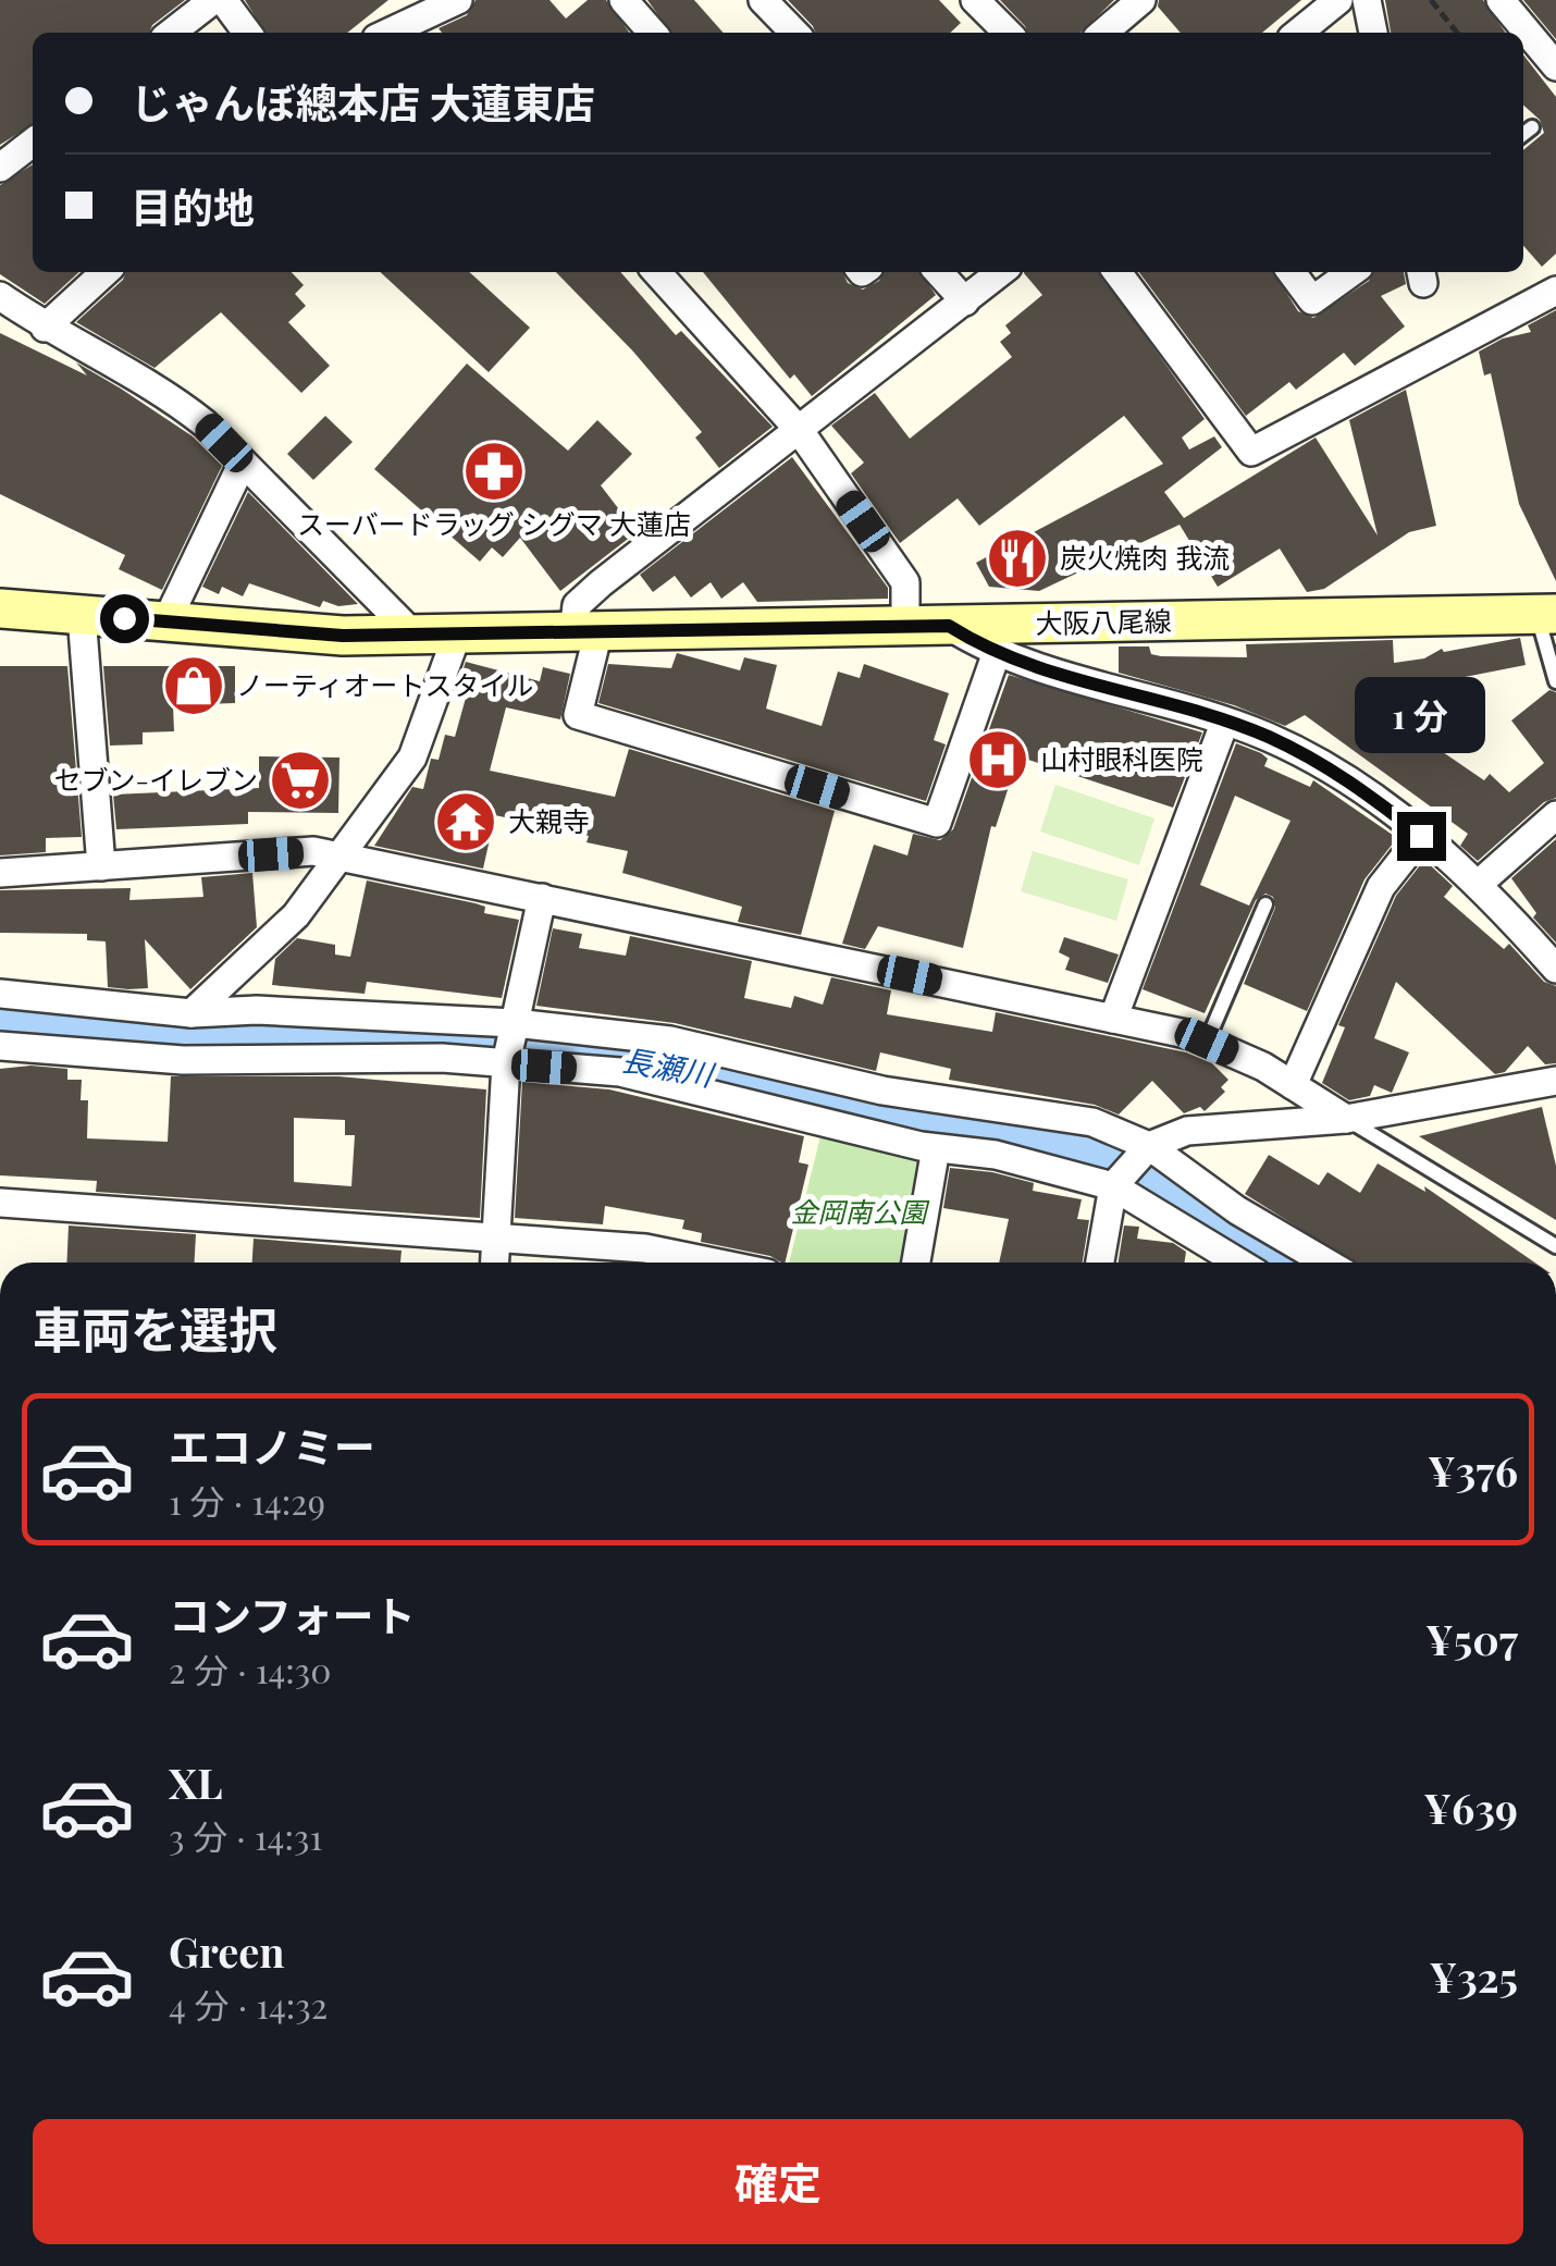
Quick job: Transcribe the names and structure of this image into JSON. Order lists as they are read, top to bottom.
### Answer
{
  "streets": {
    "main road": ["大阪八尾線"]
  },
  "water": ["長瀬川"],
  "parks": ["金岡南公園"],
  "places": {
    "pharmacy": ["スーバードラッグ シグマ 大蓮店"],
    "restaurant": ["炭火焼肉 我流"],
    "shop": ["ノーティオートスタイル"],
    "hospital": ["山村眼科医院"],
    "supermarket": ["セブン-イレブン"],
    "temple": ["大親寺"]
  },
  "page": {
    "banner": ["じゃんぼ總本店 大蓮東店", "目的地"],
    "bubble": "1 分",
    "heading": "車両を選択",
    "list": [
      {
        "name": "エコノミー",
        "note": "1 分 · 14:29",
        "value": "¥376"
      },
      {
        "name": "コンフォート",
        "note": "2 分 · 14:30",
        "value": "¥507"
      },
      {
        "name": "XL",
        "note": "3 分 · 14:31",
        "value": "¥639"
      },
      {
        "name": "Green",
        "note": "4 分 · 14:32",
        "value": "¥325"
      }
    ],
    "buttons": "確定"
  }
}
